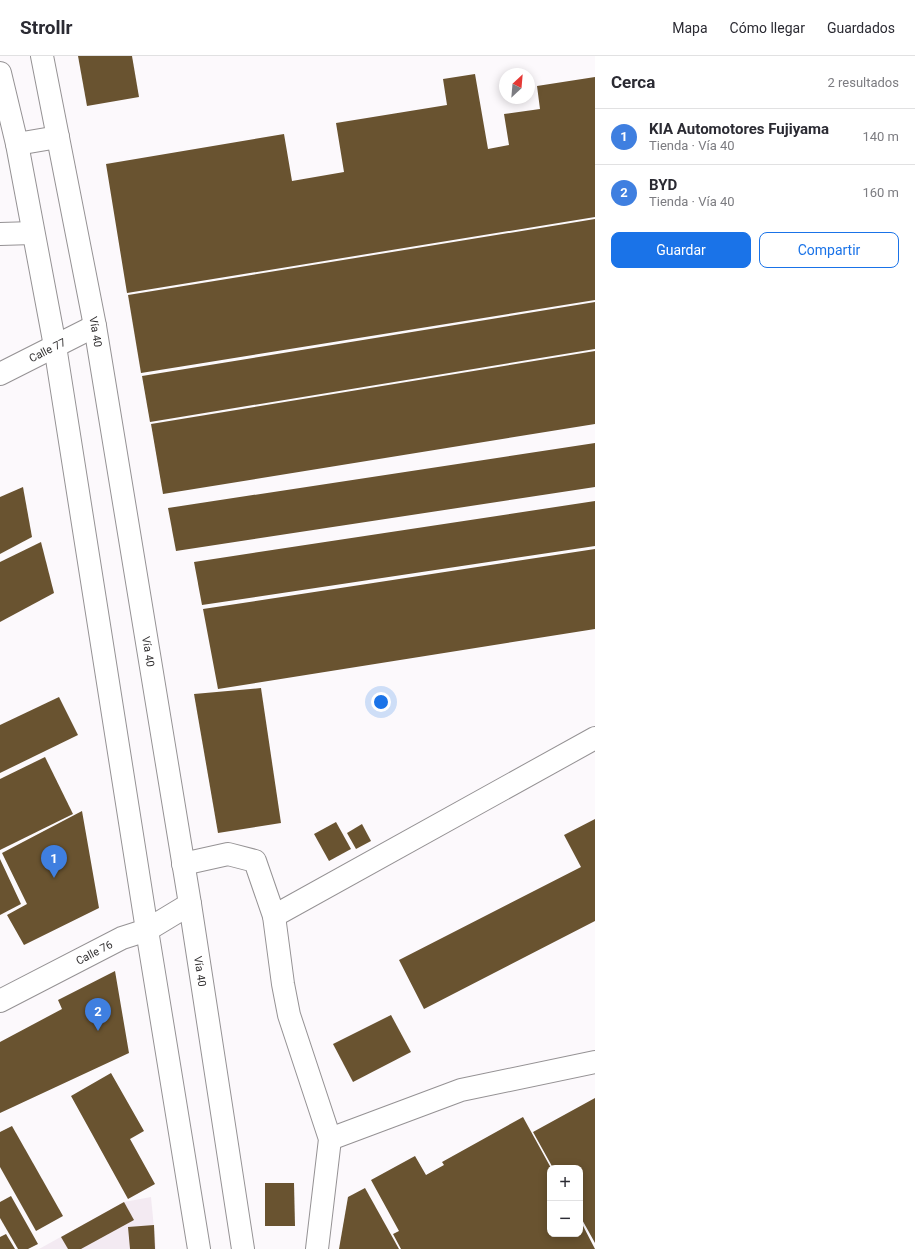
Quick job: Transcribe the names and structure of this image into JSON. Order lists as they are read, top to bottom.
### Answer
{
  "streets": {
    "main road": ["Vía 40", "Calle 77", "Calle 76"]
  },
  "crossings": [
    ["Vía 40", "Calle 77"],
    ["Vía 40", "Calle 76"]
  ],
  "north": "top right",
  "page": {
    "header": "Strollr",
    "nav": ["Mapa", "Cómo llegar", "Guardados"],
    "heading": ["Cerca", "2 resultados"],
    "list": [
      {
        "mark": "1",
        "name": "KIA Automotores Fujiyama",
        "note": "Tienda · Vía 40",
        "value": "140 m"
      },
      {
        "mark": "2",
        "name": "BYD",
        "note": "Tienda · Vía 40",
        "value": "160 m"
      }
    ],
    "buttons": ["Guardar", "Compartir"],
    "pins": ["1", "2"],
    "map_buttons": ["+", "−"]
  }
}
